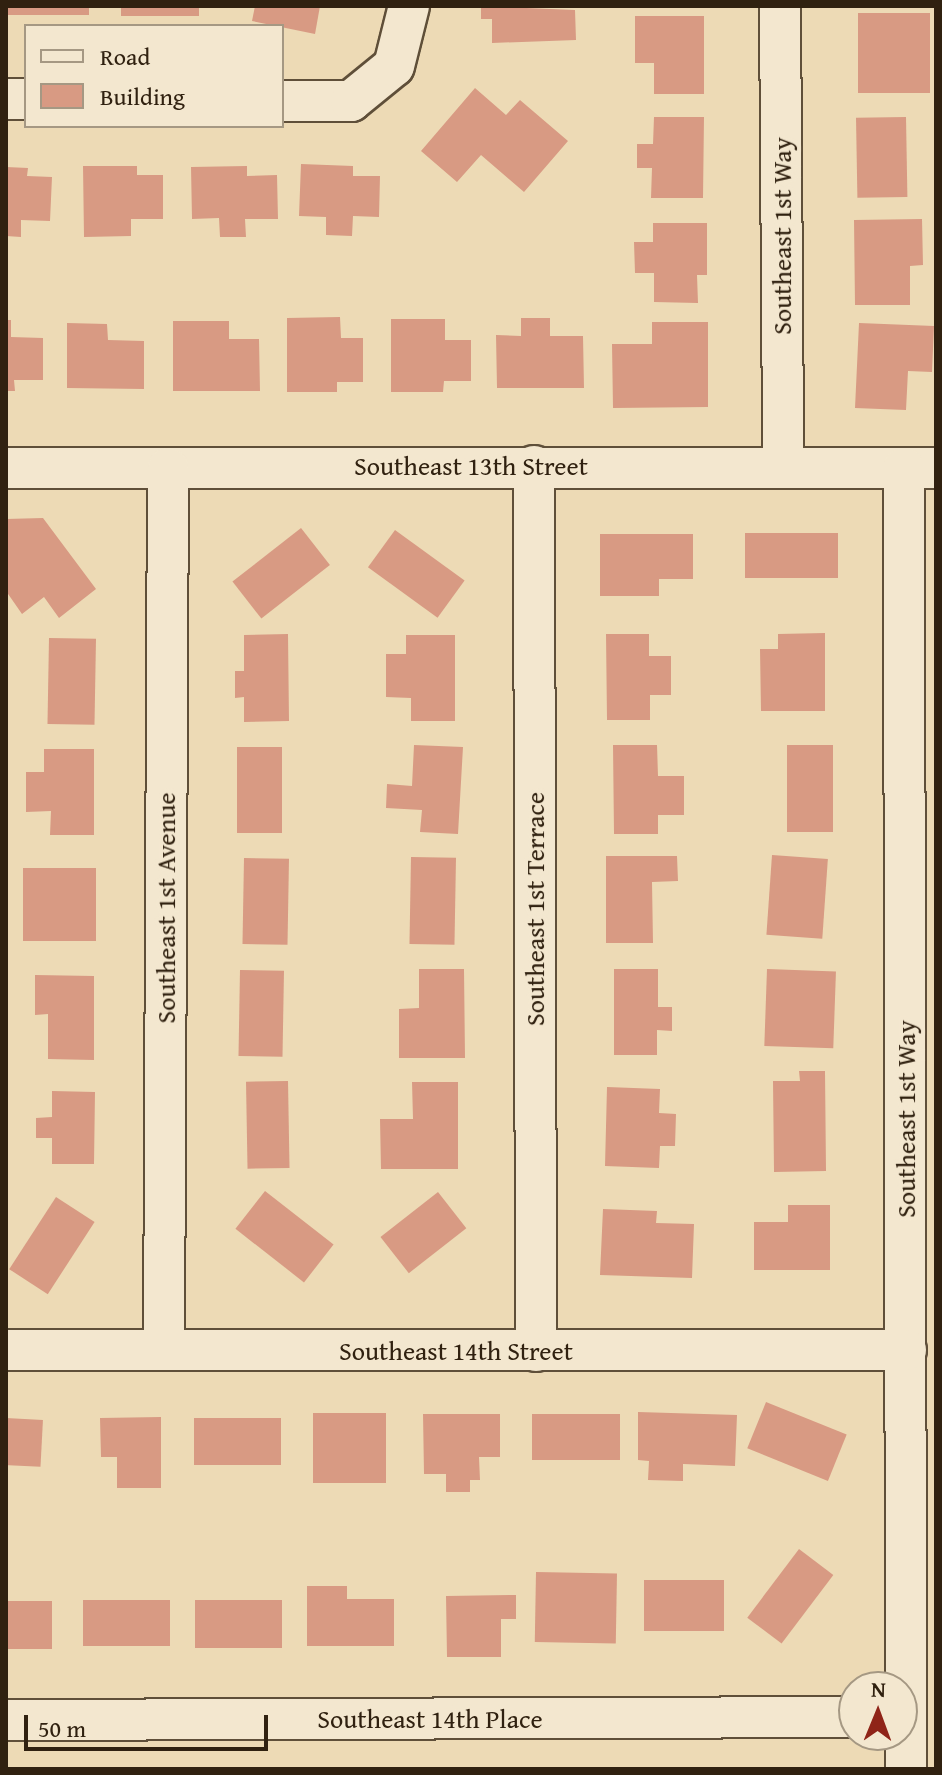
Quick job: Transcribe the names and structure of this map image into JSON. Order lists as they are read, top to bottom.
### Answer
{
  "streets": {
    "street": [
      "Southeast 1st Way",
      "Southeast 13th Street",
      "Southeast 1st Avenue",
      "Southeast 1st Terrace",
      "Southeast 14th Street",
      "Southeast 14th Place"
    ]
  },
  "crossings": [
    ["Southeast 1st Way", "Southeast 13th Street"],
    ["Southeast 1st Way", "Southeast 14th Street"],
    ["Southeast 13th Street", "Southeast 1st Avenue"],
    ["Southeast 13th Street", "Southeast 1st Terrace"],
    ["Southeast 1st Avenue", "Southeast 14th Street"],
    ["Southeast 1st Terrace", "Southeast 14th Street"]
  ],
  "legend": ["Road", "Building"],
  "scale_bar": "50 m",
  "north": "top"
}
